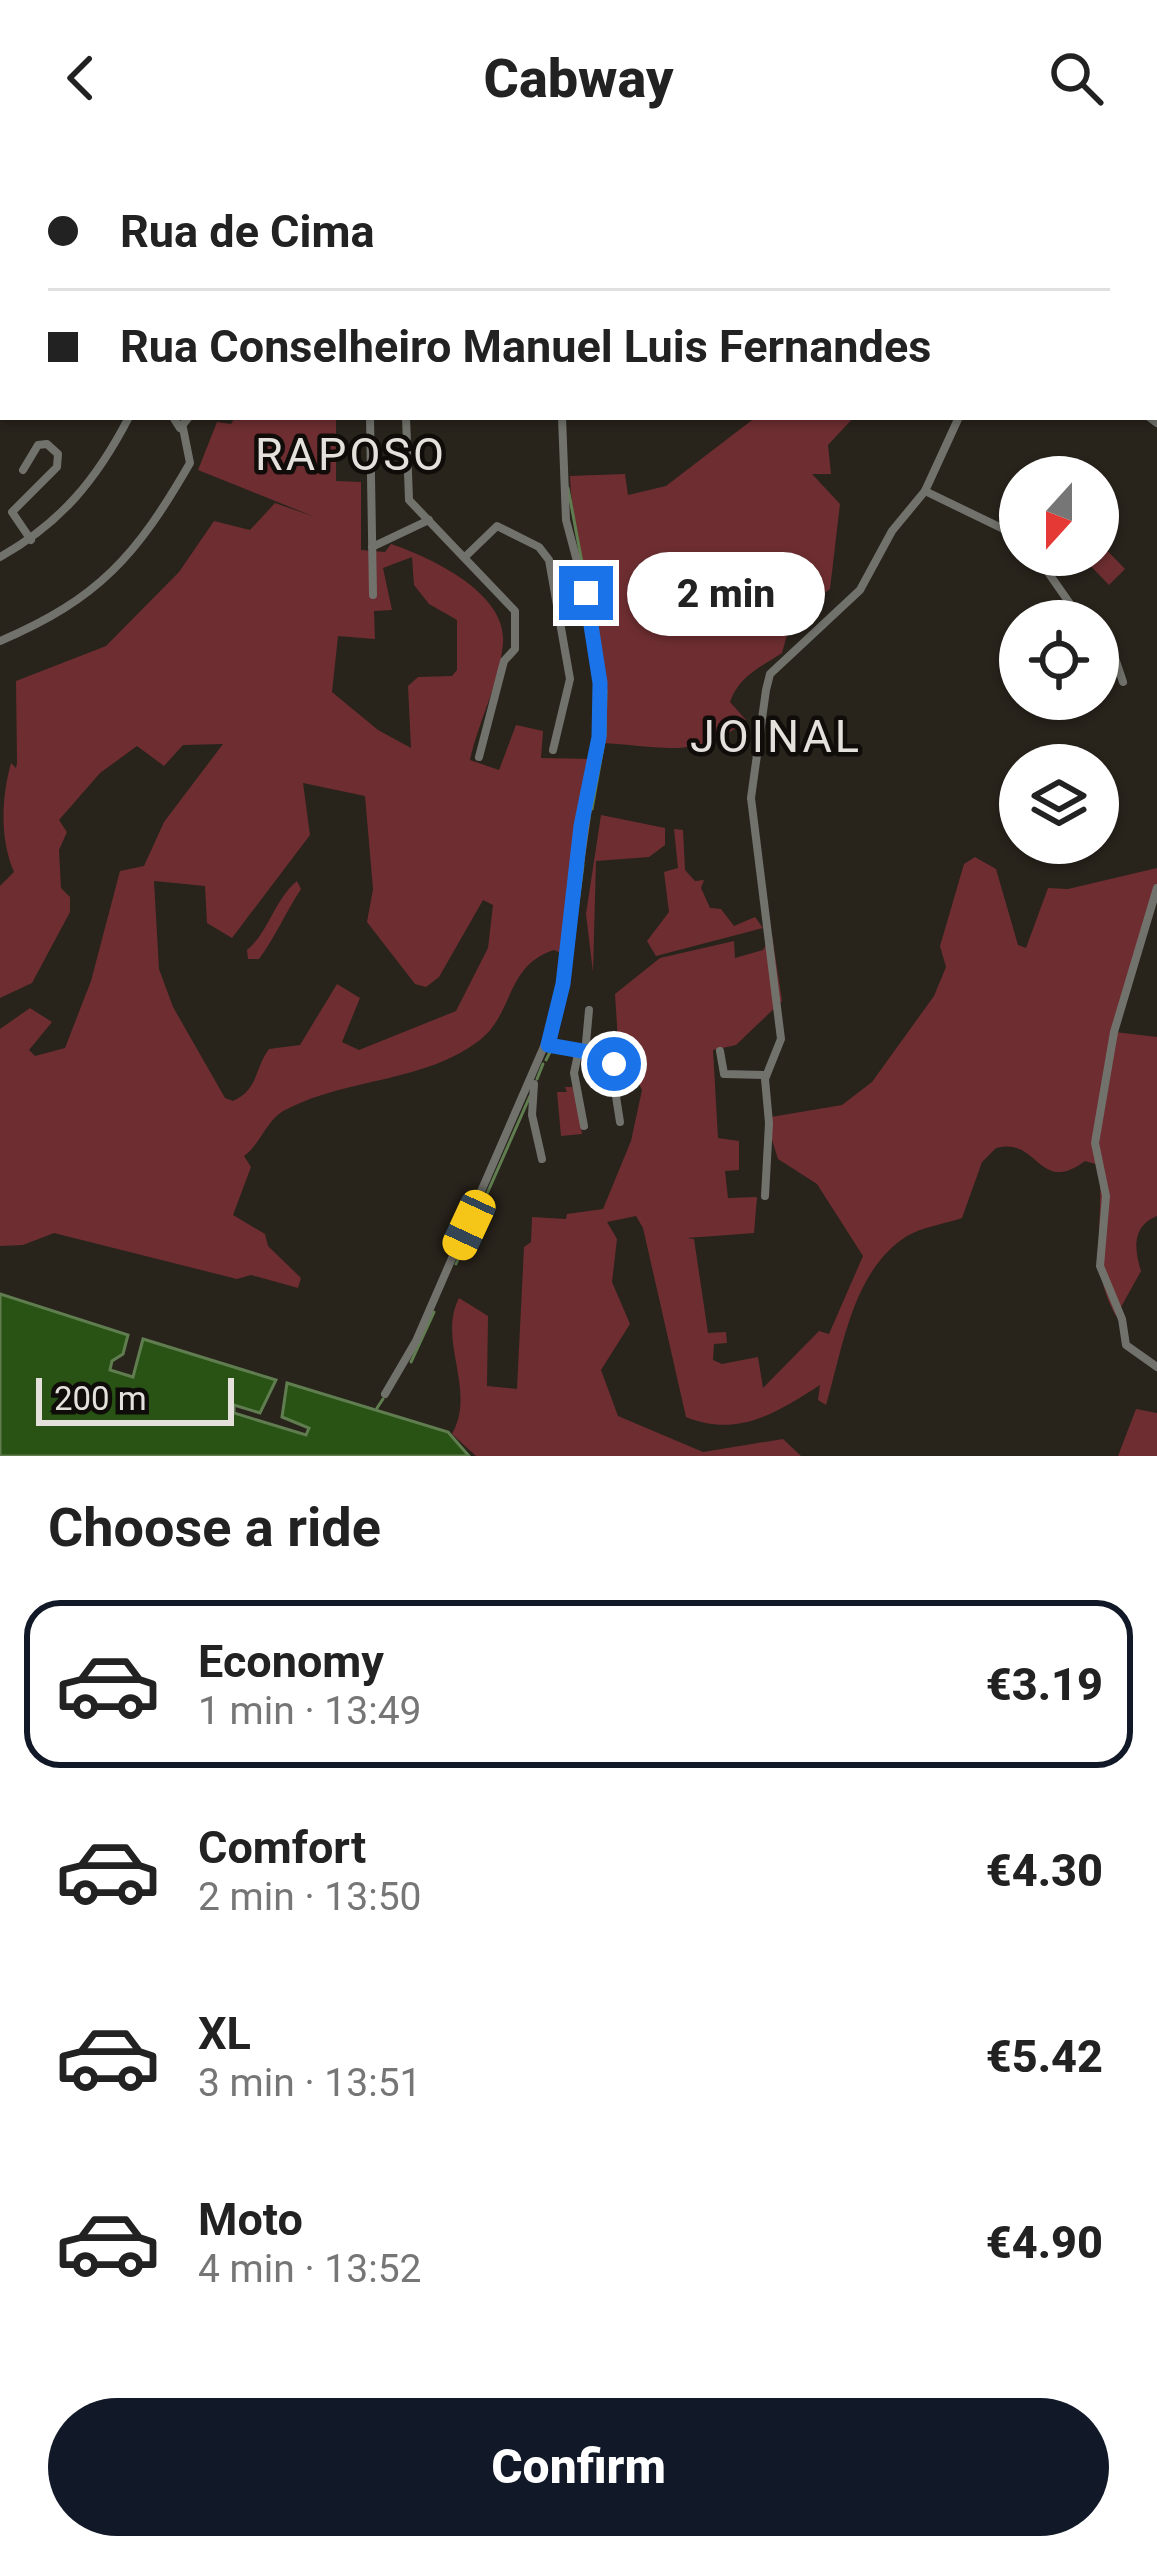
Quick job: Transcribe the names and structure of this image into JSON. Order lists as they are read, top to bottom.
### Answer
{
  "districts": ["RAPOSO", "JOINAL"],
  "scale_bar": "200 m",
  "north": "bottom",
  "page": {
    "header": "Cabway",
    "banner": ["Rua de Cima", "Rua Conselheiro Manuel Luis Fernandes"],
    "bubble": "2 min",
    "scale": "200 m",
    "heading": "Choose a ride",
    "list": [
      {
        "name": "Economy",
        "note": "1 min · 13:49",
        "value": "€3.19"
      },
      {
        "name": "Comfort",
        "note": "2 min · 13:50",
        "value": "€4.30"
      },
      {
        "name": "XL",
        "note": "3 min · 13:51",
        "value": "€5.42"
      },
      {
        "name": "Moto",
        "note": "4 min · 13:52",
        "value": "€4.90"
      }
    ],
    "buttons": "Confirm"
  }
}
